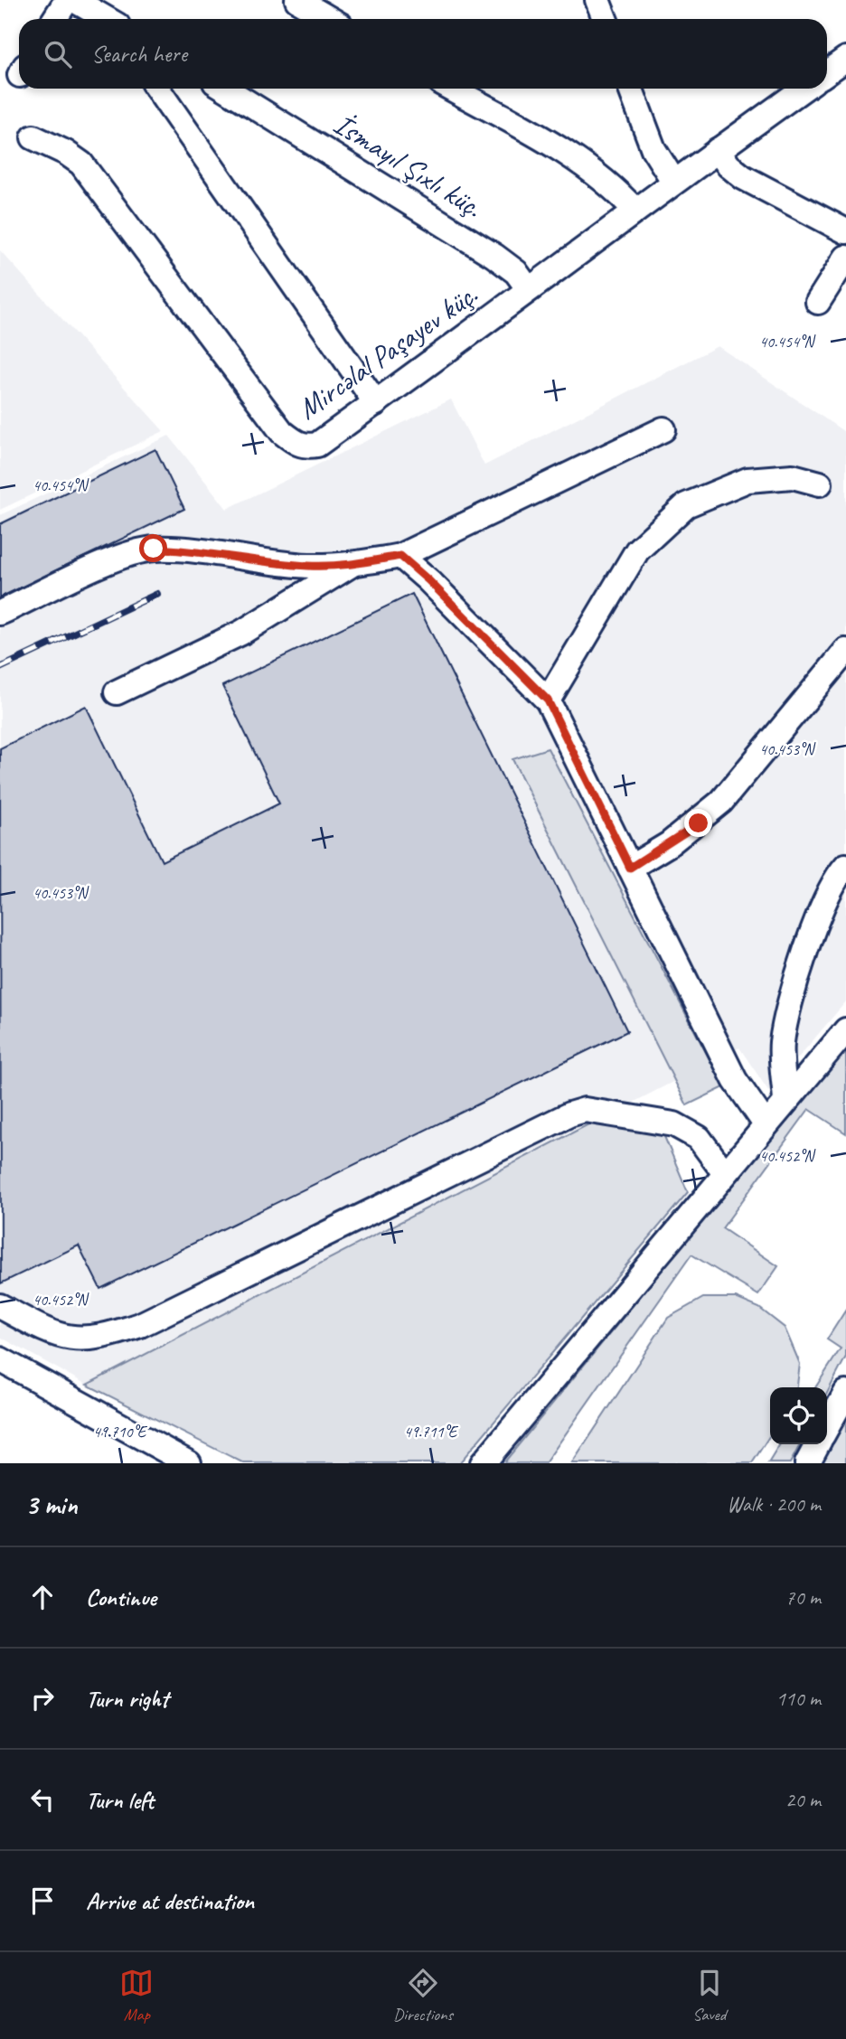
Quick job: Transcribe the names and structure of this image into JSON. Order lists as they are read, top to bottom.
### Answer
{
  "streets": {
    "street": ["İsmayıl Şıxlı küç.", "Mircəlal Paşayev küç."]
  },
  "crossings": [
    ["İsmayıl Şıxlı küç.", "Mircəlal Paşayev küç."]
  ],
  "page": {
    "search": "Search here",
    "heading": ["3 min", "Walk · 200 m"],
    "list": [
      ["Continue", "70 m"],
      ["Turn right", "110 m"],
      ["Turn left", "20 m"],
      "Arrive at destination"
    ],
    "nav": ["Map", "Directions", "Saved"]
  },
  "coordinates": [
    "40.454°N",
    "40.453°N",
    "40.452°N",
    "49.710°E",
    "49.711°E"
  ]
}
